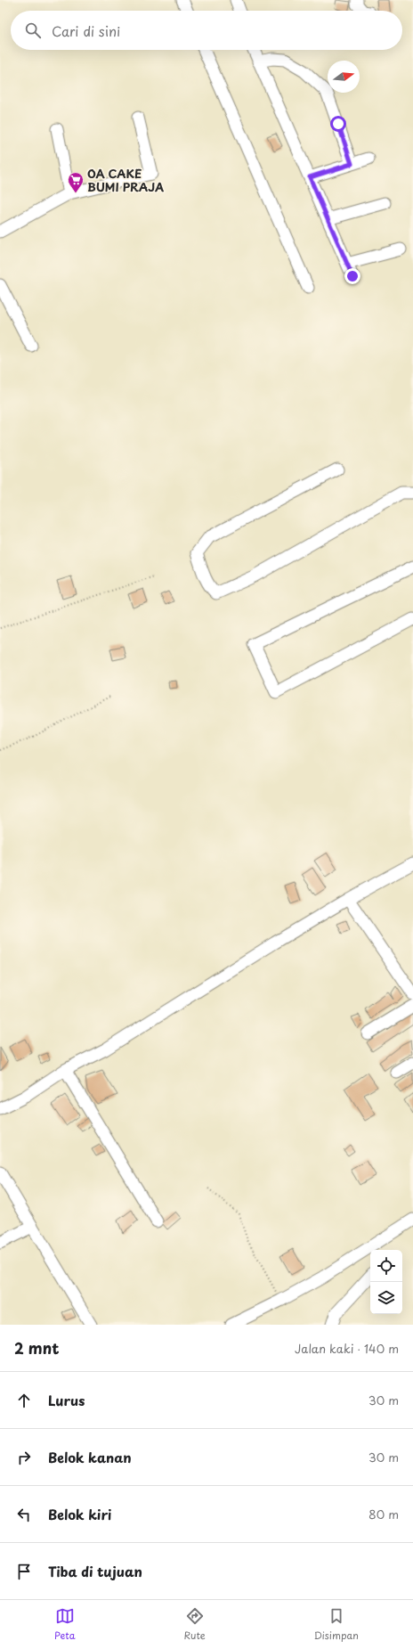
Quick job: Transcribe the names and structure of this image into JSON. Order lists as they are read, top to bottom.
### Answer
{
  "places": {
    "supermarket": ["OA CAKE BUMI PRAJA"]
  },
  "north": "right",
  "page": {
    "search": "Cari di sini",
    "heading": ["2 mnt", "Jalan kaki · 140 m"],
    "list": [
      ["Lurus", "30 m"],
      ["Belok kanan", "30 m"],
      ["Belok kiri", "80 m"],
      "Tiba di tujuan"
    ],
    "nav": ["Peta", "Rute", "Disimpan"]
  }
}
